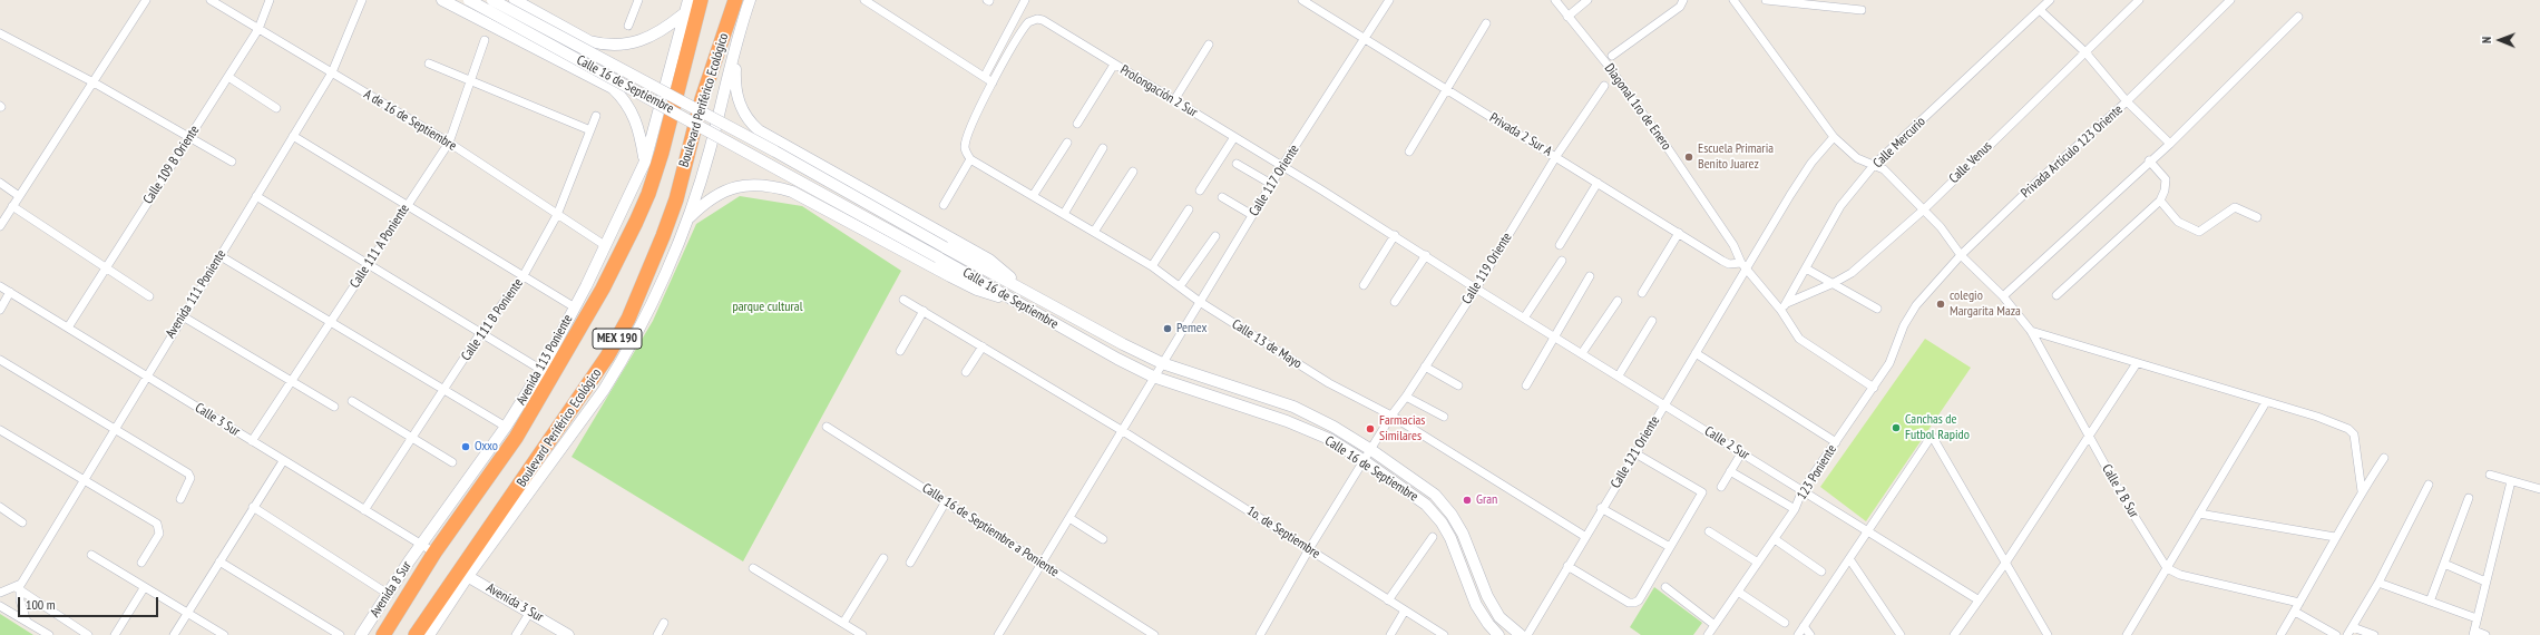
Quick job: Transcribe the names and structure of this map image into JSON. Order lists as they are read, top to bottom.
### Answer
{
  "streets": {
    "highway": ["Boulevard Periférico Ecológico", "MEX 190"],
    "main road": [
      "Calle 16 de Septiembre",
      "Avenida 113 Poniente",
      "Avenida 8 Sur",
      "Avenida 3 Sur"
    ],
    "street": [
      "Prolongación 2 Sur",
      "Diagonal 1ro de Enero",
      "A de 16 de Septiembre",
      "Privada 2 Sur A",
      "Calle Mercurio",
      "Privada Artículo 123 Oriente",
      "Calle Venus",
      "Calle 109 B Oriente",
      "Calle 117 Oriente",
      "Calle 111 A Poniente",
      "Calle 119 Oriente",
      "Avenida 111 Poniente",
      "Calle 111 B Poniente",
      "Calle 13 de Mayo",
      "Calle 3 Sur",
      "Calle 2 Sur",
      "Calle 121 Oriente",
      "123 Poniente",
      "Calle 2 B Sur",
      "Calle 16 de Septiembre a Poniente",
      "1o. de Septiembre"
    ]
  },
  "crossings": [
    ["Calle 16 de Septiembre", "Calle 117 Oriente"],
    ["Calle 16 de Septiembre", "Calle 119 Oriente"],
    ["Prolongación 2 Sur", "Calle 117 Oriente"],
    ["Prolongación 2 Sur", "Calle 119 Oriente"],
    ["Prolongación 2 Sur", "Calle 2 Sur"],
    ["Boulevard Periférico Ecológico", "Calle 3 Sur"],
    ["Boulevard Periférico Ecológico", "Avenida 3 Sur"],
    ["Diagonal 1ro de Enero", "Privada 2 Sur A"],
    ["Diagonal 1ro de Enero", "Calle Mercurio"],
    ["Diagonal 1ro de Enero", "Calle 121 Oriente"],
    ["Diagonal 1ro de Enero", "123 Poniente"],
    ["A de 16 de Septiembre", "Calle 109 B Oriente"],
    ["A de 16 de Septiembre", "Calle 111 A Poniente"],
    ["A de 16 de Septiembre", "Avenida 111 Poniente"],
    ["A de 16 de Septiembre", "Calle 111 B Poniente"],
    ["A de 16 de Septiembre", "Avenida 113 Poniente"],
    ["Privada 2 Sur A", "Calle 117 Oriente"],
    ["Privada 2 Sur A", "Calle 119 Oriente"],
    ["Calle Mercurio", "Calle Venus"],
    ["Calle Mercurio", "Calle 2 B Sur"],
    ["Privada Artículo 123 Oriente", "123 Poniente"],
    ["Privada Artículo 123 Oriente", "Calle 2 B Sur"],
    ["Calle Venus", "Calle 2 B Sur"],
    ["Calle 109 B Oriente", "Calle 3 Sur"],
    ["Calle 117 Oriente", "Calle 13 de Mayo"],
    ["Calle 117 Oriente", "Calle 16 de Septiembre a Poniente"],
    ["Calle 117 Oriente", "1o. de Septiembre"],
    ["Calle 111 A Poniente", "Calle 3 Sur"],
    ["Calle 119 Oriente", "Calle 13 de Mayo"],
    ["Calle 119 Oriente", "Calle 2 Sur"],
    ["Calle 119 Oriente", "1o. de Septiembre"],
    ["Avenida 111 Poniente", "Calle 3 Sur"],
    ["Calle 111 B Poniente", "Calle 3 Sur"],
    ["Calle 13 de Mayo", "Calle 121 Oriente"],
    ["Avenida 113 Poniente", "Calle 3 Sur"],
    ["Avenida 113 Poniente", "Avenida 8 Sur"],
    ["Calle 3 Sur", "Avenida 8 Sur"],
    ["Calle 2 Sur", "Calle 121 Oriente"],
    ["Calle 2 Sur", "123 Poniente"],
    ["Calle 121 Oriente", "Calle 2 B Sur"]
  ],
  "parks": ["parque cultural"],
  "places": [
    "Escuela Primaria Benito Juarez",
    "colegio Margarita Maza",
    "Pemex",
    "Canchas de Futbol Rapido",
    "Farmacias Similares",
    "Oxxo",
    "Gran"
  ],
  "scale_bar": "100 m",
  "north": "left"
}
